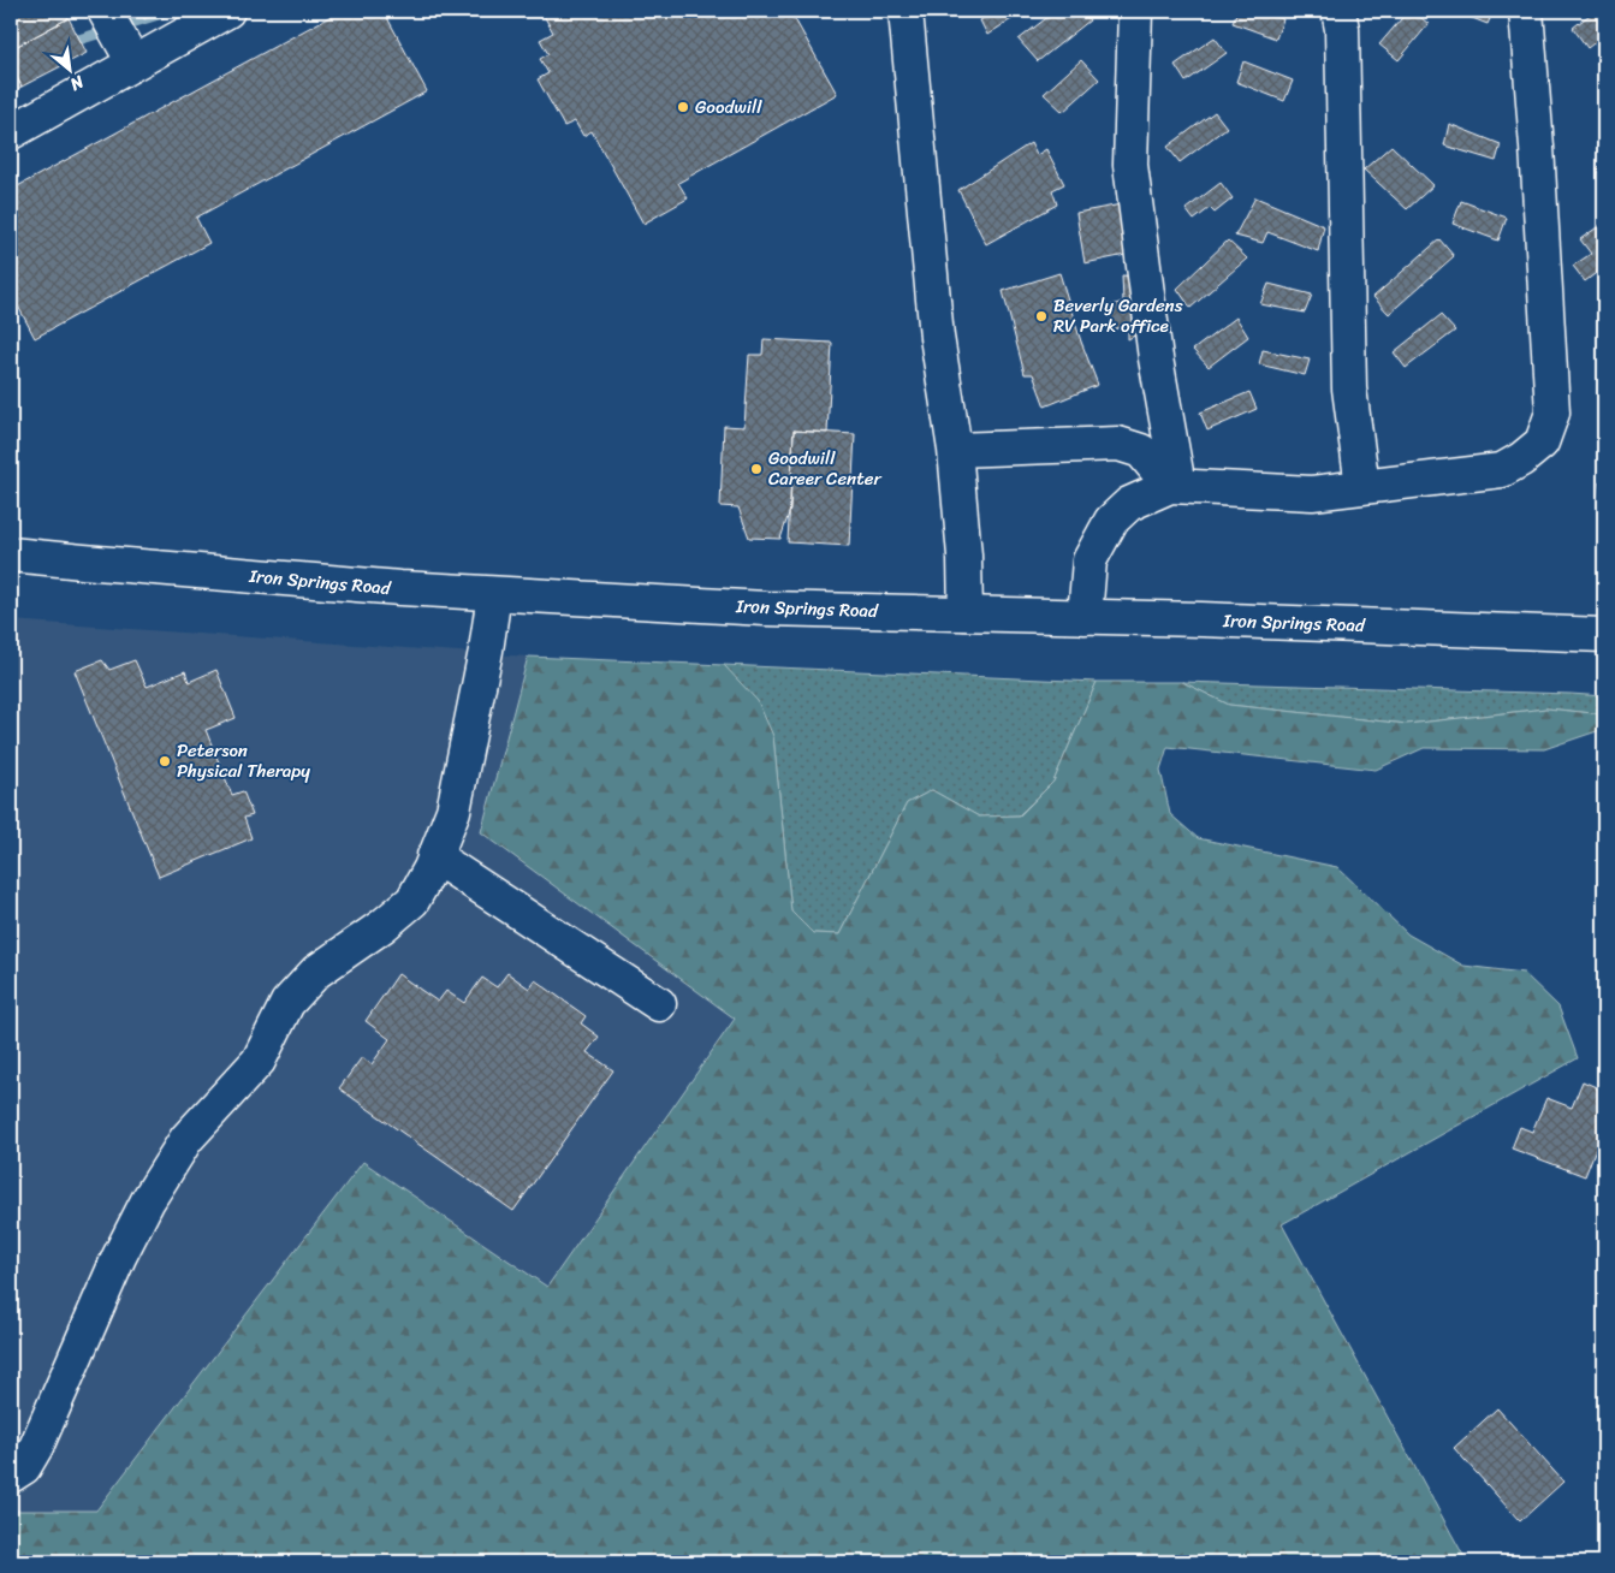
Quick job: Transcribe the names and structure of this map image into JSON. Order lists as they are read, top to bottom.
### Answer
{
  "streets": {
    "main road": ["Iron Springs Road"]
  },
  "places": [
    "Goodwill",
    "Beverly Gardens RV Park office",
    "Goodwill Career Center",
    "Peterson Physical Therapy"
  ],
  "north": "bottom right"
}
